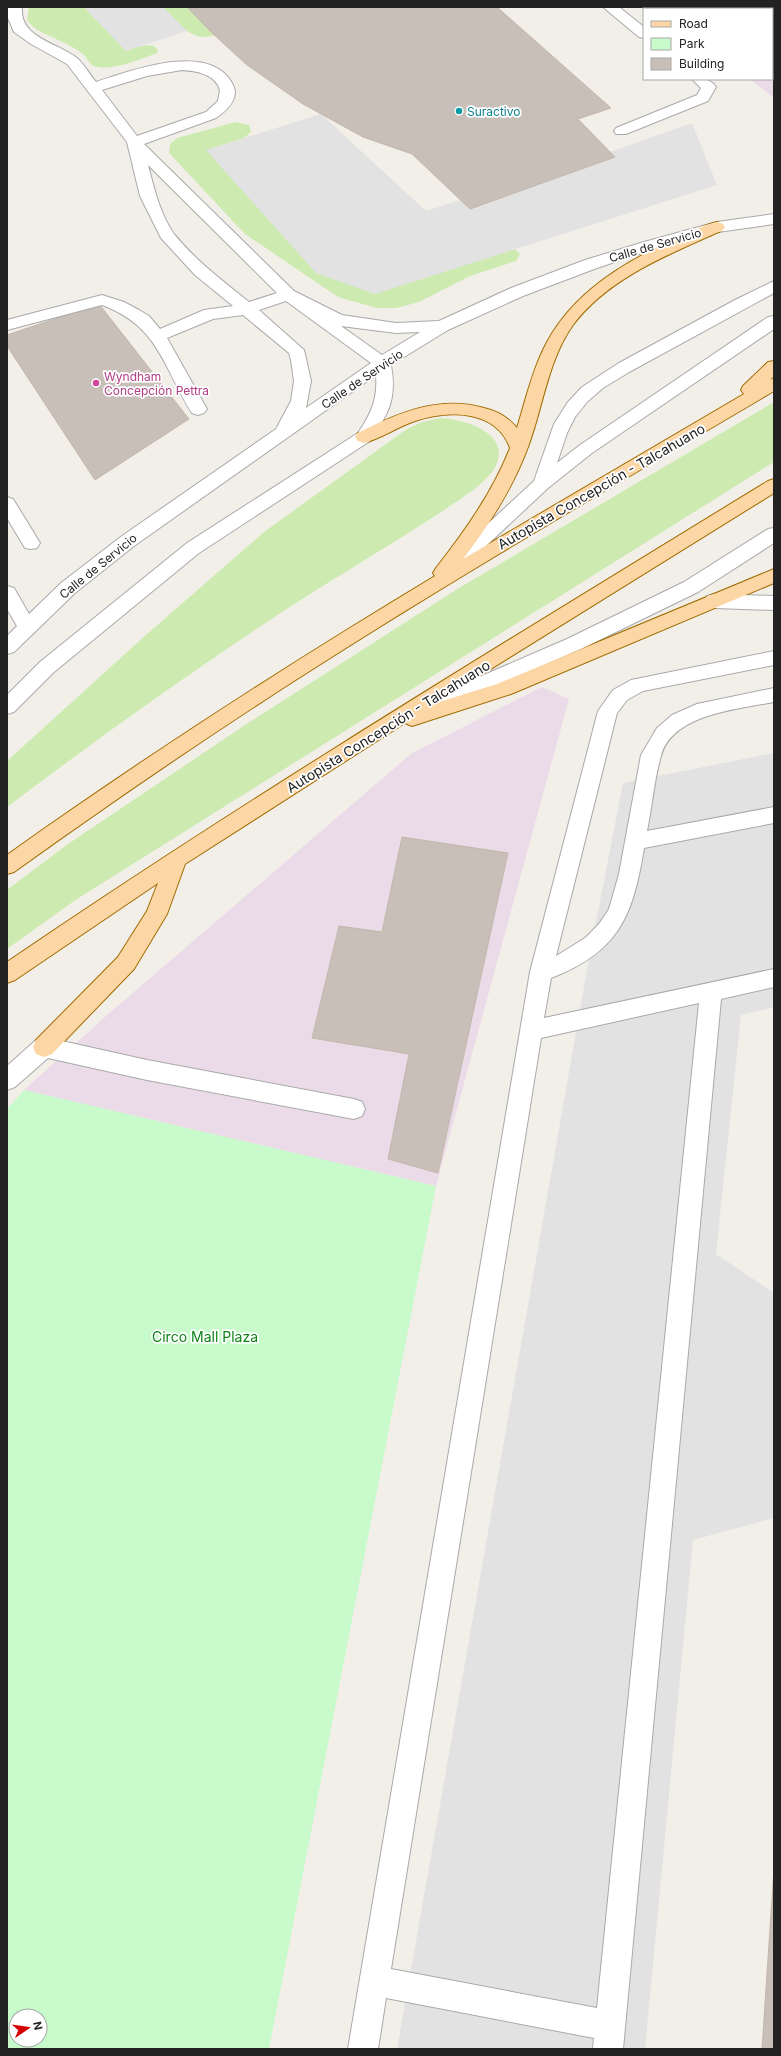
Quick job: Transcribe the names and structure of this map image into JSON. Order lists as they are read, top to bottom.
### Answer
{
  "streets": {
    "main road": ["Autopista Concepción - Talcahuano"],
    "street": ["Calle de Servicio"]
  },
  "parks": ["Circo Mall Plaza"],
  "places": ["Suractivo", "Wyndham Concepción Pettra"],
  "legend": ["Road", "Park", "Building"],
  "north": "right"
}
